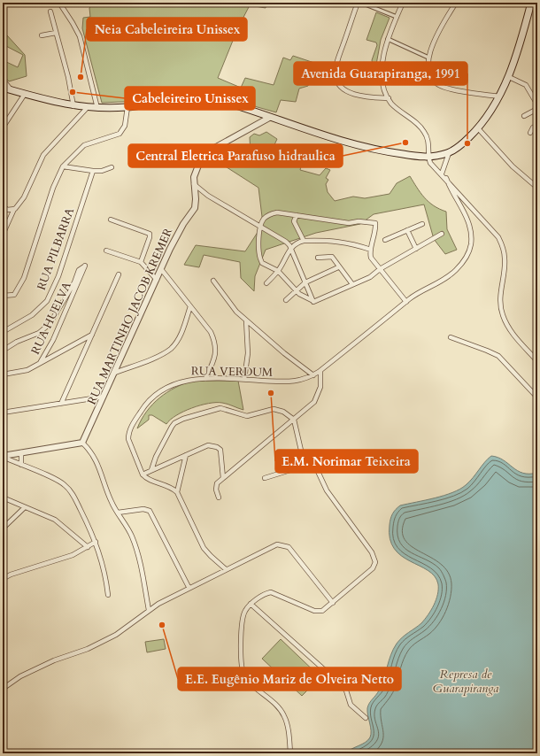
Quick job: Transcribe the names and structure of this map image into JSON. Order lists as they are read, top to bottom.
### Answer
{
  "streets": {
    "street": [
      "RUA PILBARRA",
      "RUA MARTINHO JACOB KREMER",
      "RUA HUELVA",
      "RUA VERDUM"
    ]
  },
  "water": ["Represa de Guarapiranga"],
  "places": [
    "Neia Cabeleireira Unissex",
    "Cabeleireiro Unissex",
    "Central Eletrica Parafuso hidraulica",
    "Avenida Guarapiranga, 1991",
    "E.M. Norimar Teixeira",
    "E.E. Eugênio Mariz de Olveira Netto"
  ]
}
